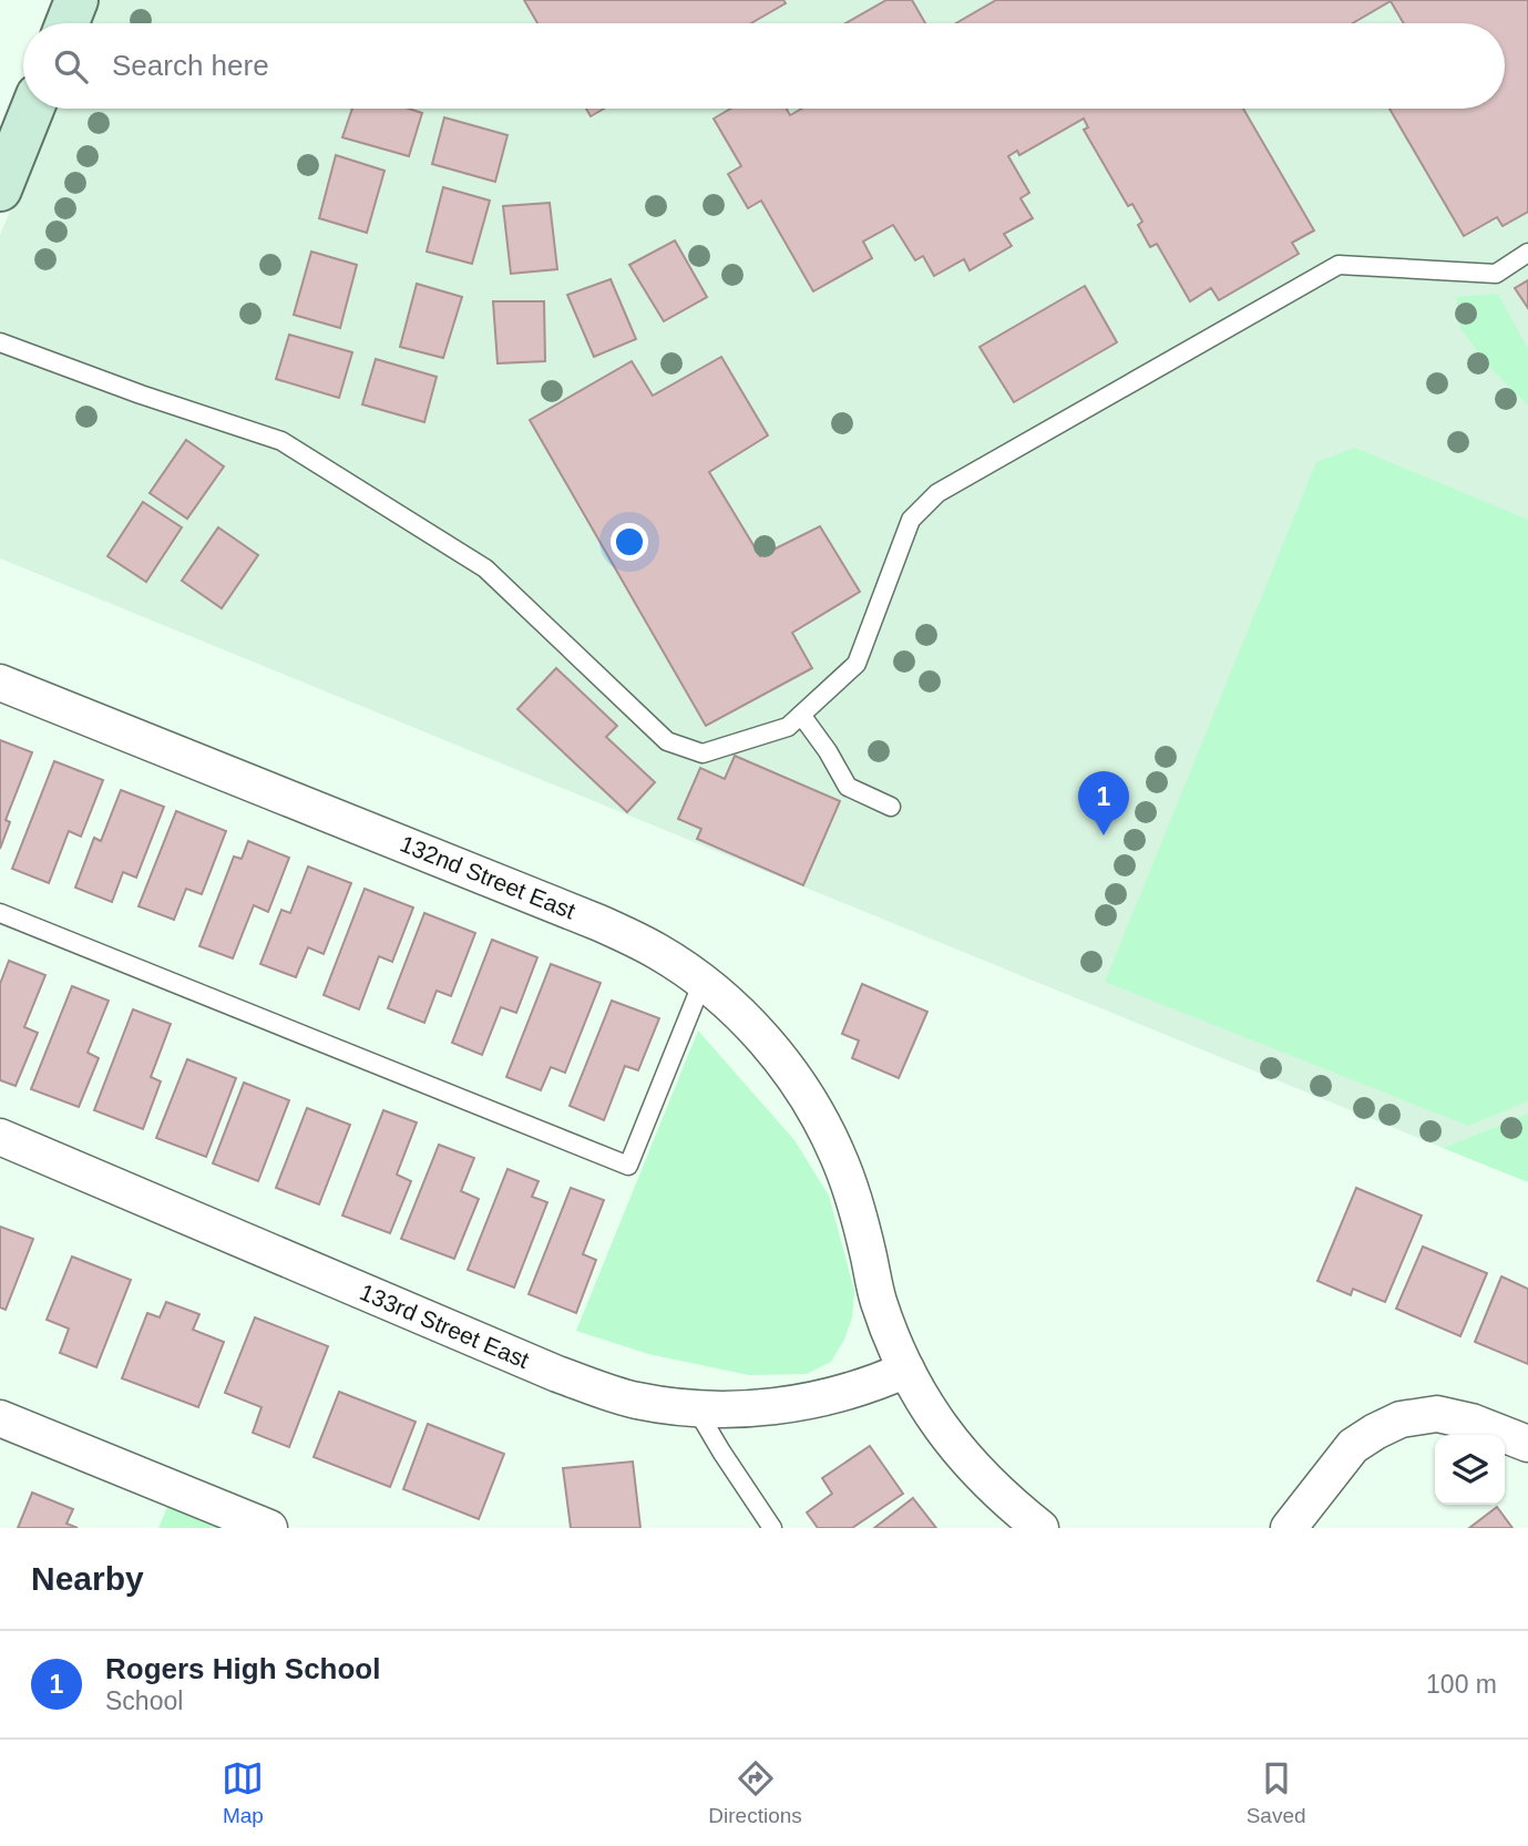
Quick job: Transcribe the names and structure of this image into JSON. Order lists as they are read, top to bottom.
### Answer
{
  "streets": {
    "street": ["132nd Street East", "133rd Street East"]
  },
  "crossings": [
    ["132nd Street East", "133rd Street East"]
  ],
  "page": {
    "search": "Search here",
    "pins": "1",
    "heading": "Nearby",
    "list": [
      {
        "mark": "1",
        "name": "Rogers High School",
        "note": "School",
        "value": "100 m"
      }
    ],
    "nav": ["Map", "Directions", "Saved"]
  }
}
